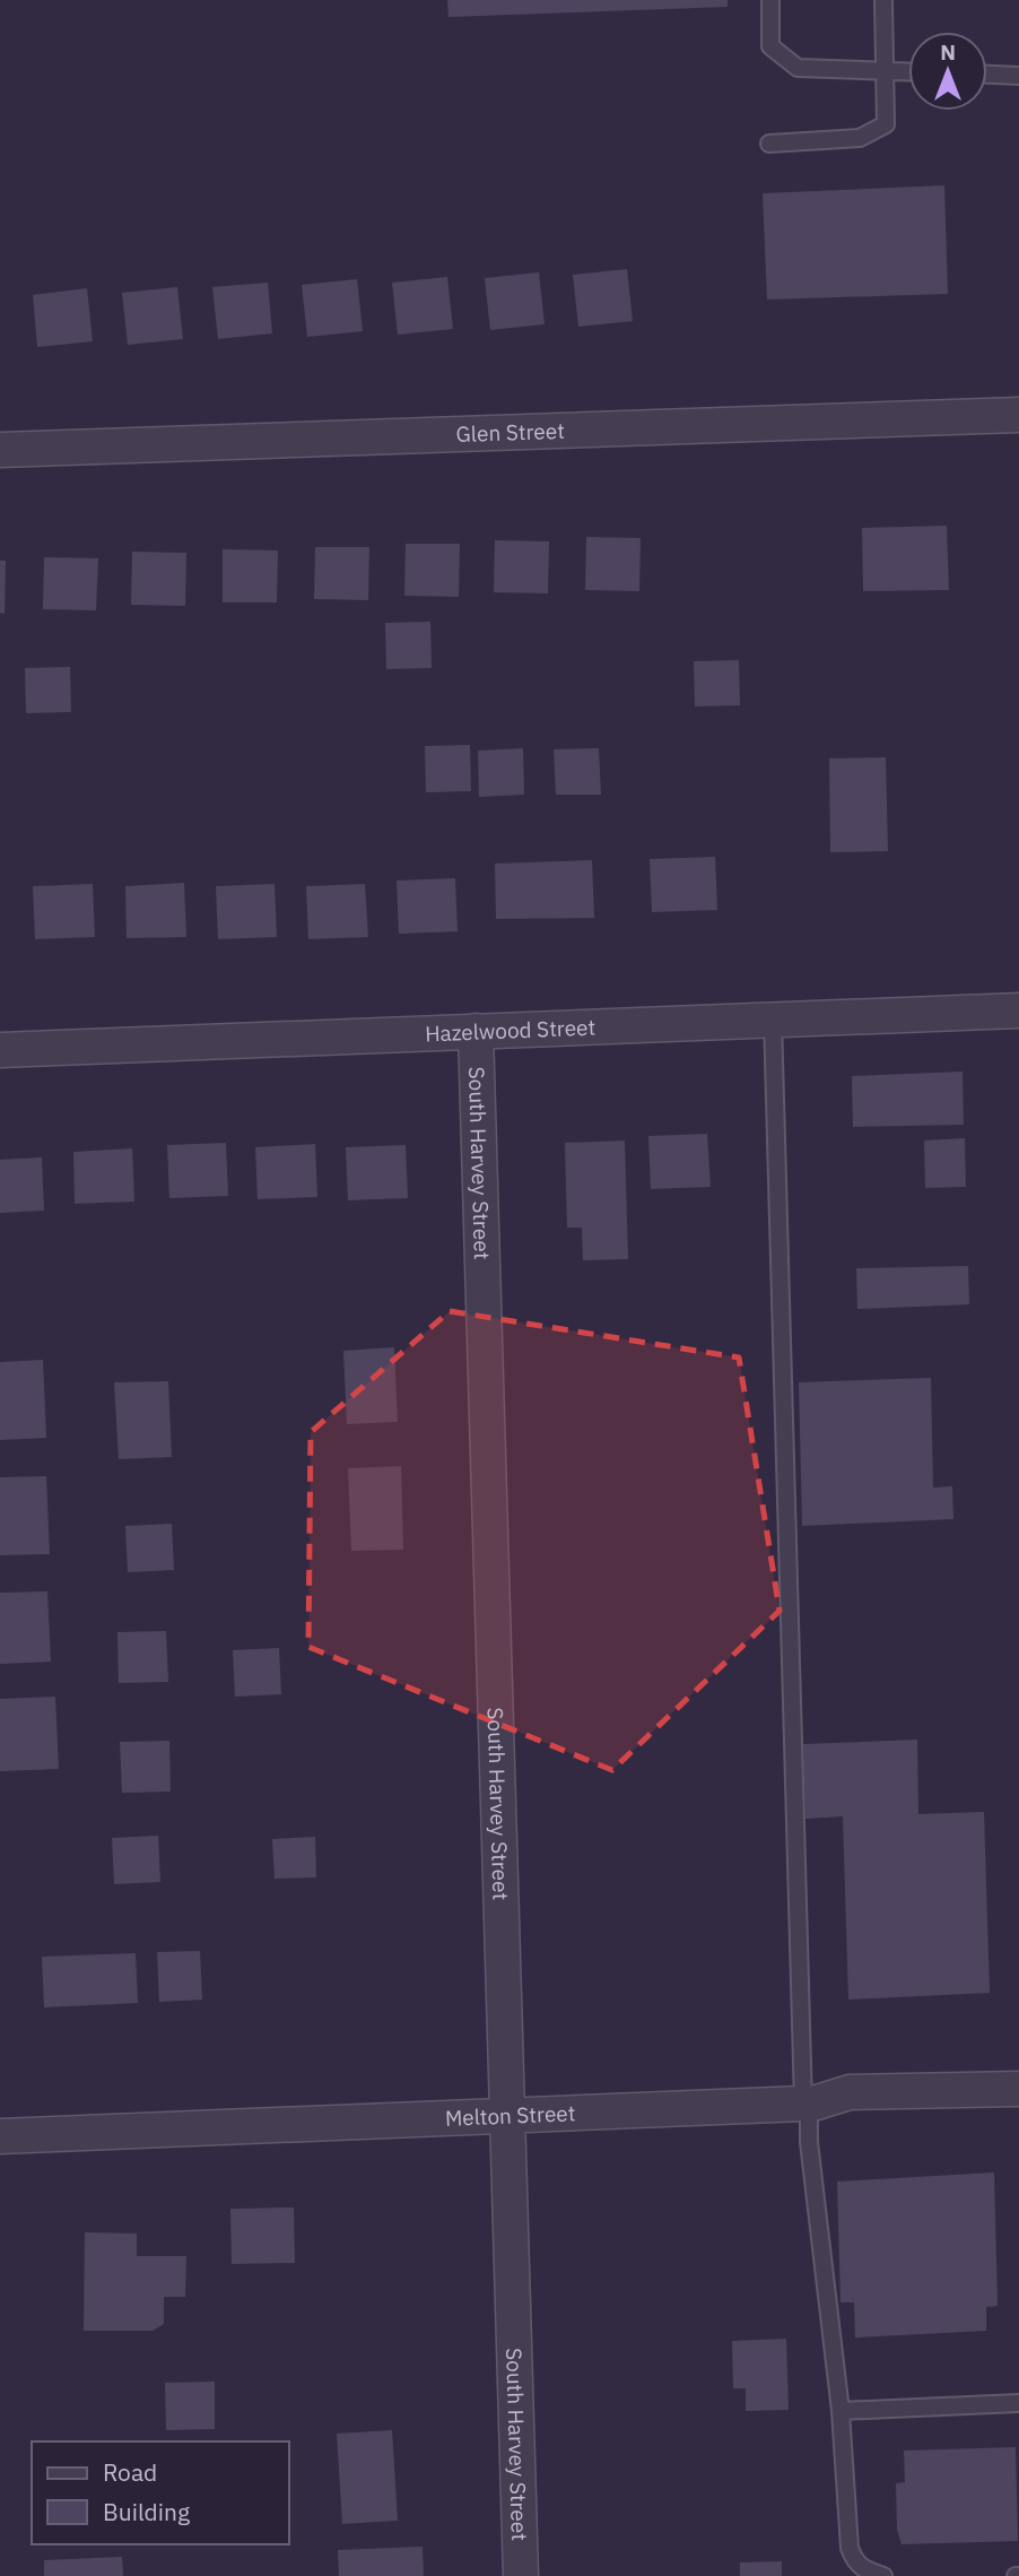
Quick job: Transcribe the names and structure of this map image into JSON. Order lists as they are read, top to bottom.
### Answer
{
  "streets": {
    "street": [
      "Glen Street",
      "Hazelwood Street",
      "South Harvey Street",
      "Melton Street"
    ]
  },
  "crossings": [
    ["Hazelwood Street", "South Harvey Street"],
    ["South Harvey Street", "Melton Street"]
  ],
  "legend": ["Road", "Building"],
  "north": "top"
}
